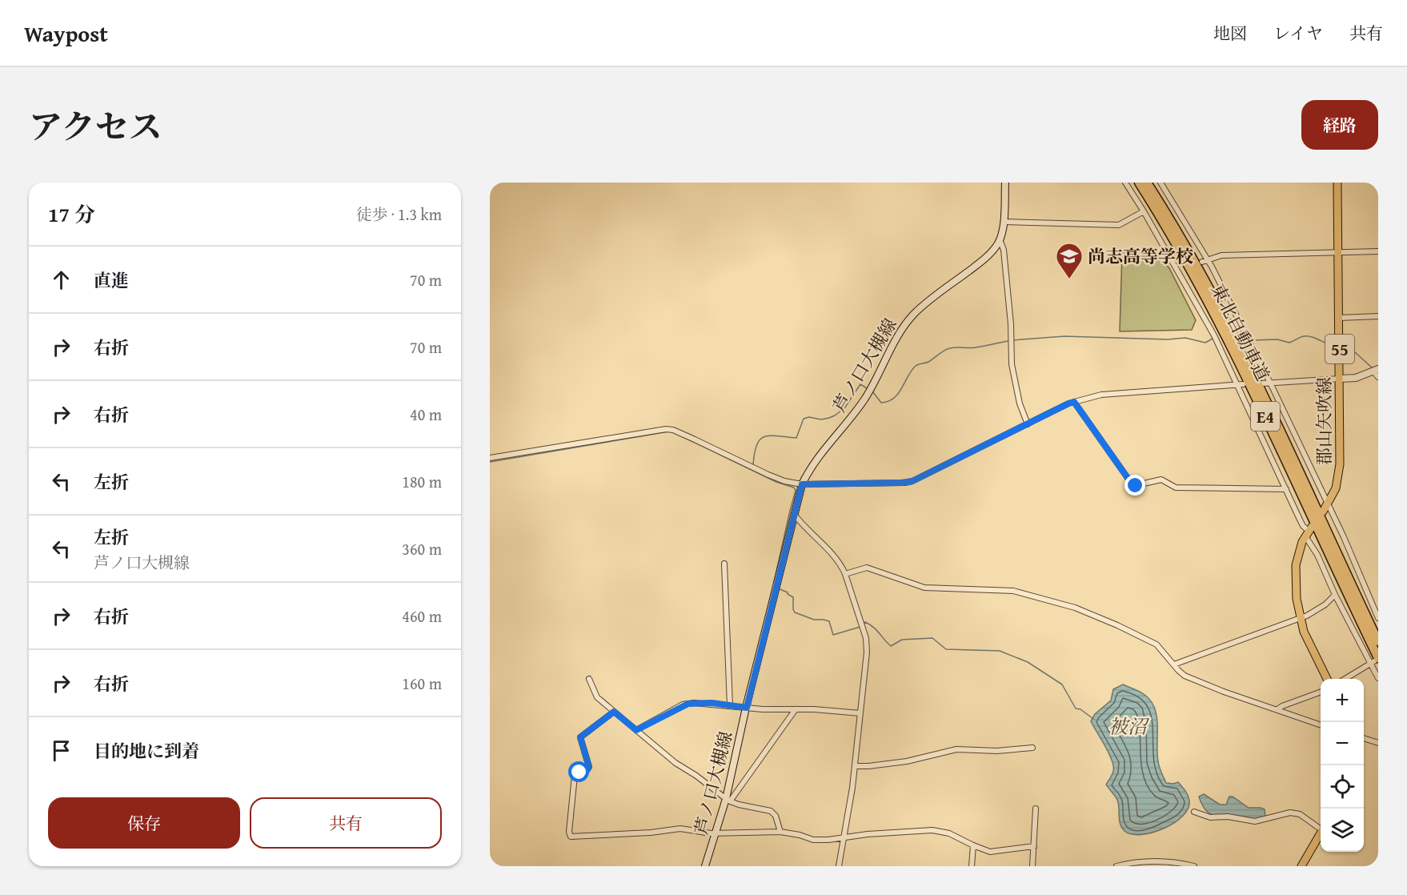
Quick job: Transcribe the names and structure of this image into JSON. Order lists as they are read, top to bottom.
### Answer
{
  "streets": {
    "highway": ["東北自動車道", "E4"],
    "main road": ["55", "芦ノ口大槻線", "郡山矢吹線"]
  },
  "water": ["被沼"],
  "places": {
    "school or university": ["尚志高等学校"]
  },
  "page": {
    "header": "Waypost",
    "nav": ["地図", "レイヤ", "共有"],
    "title": "アクセス",
    "buttons": [
      "経路",
      ["保存", "共有"]
    ],
    "heading": ["17 分", "徒歩 · 1.3 km"],
    "list": [
      ["直進", "70 m"],
      ["右折", "70 m"],
      ["右折", "40 m"],
      ["左折", "180 m"],
      ["左折", "芦ノ口大槻線", "360 m"],
      ["右折", "460 m"],
      ["右折", "160 m"],
      "目的地に到着"
    ],
    "map_buttons": ["+", "−"]
  }
}
